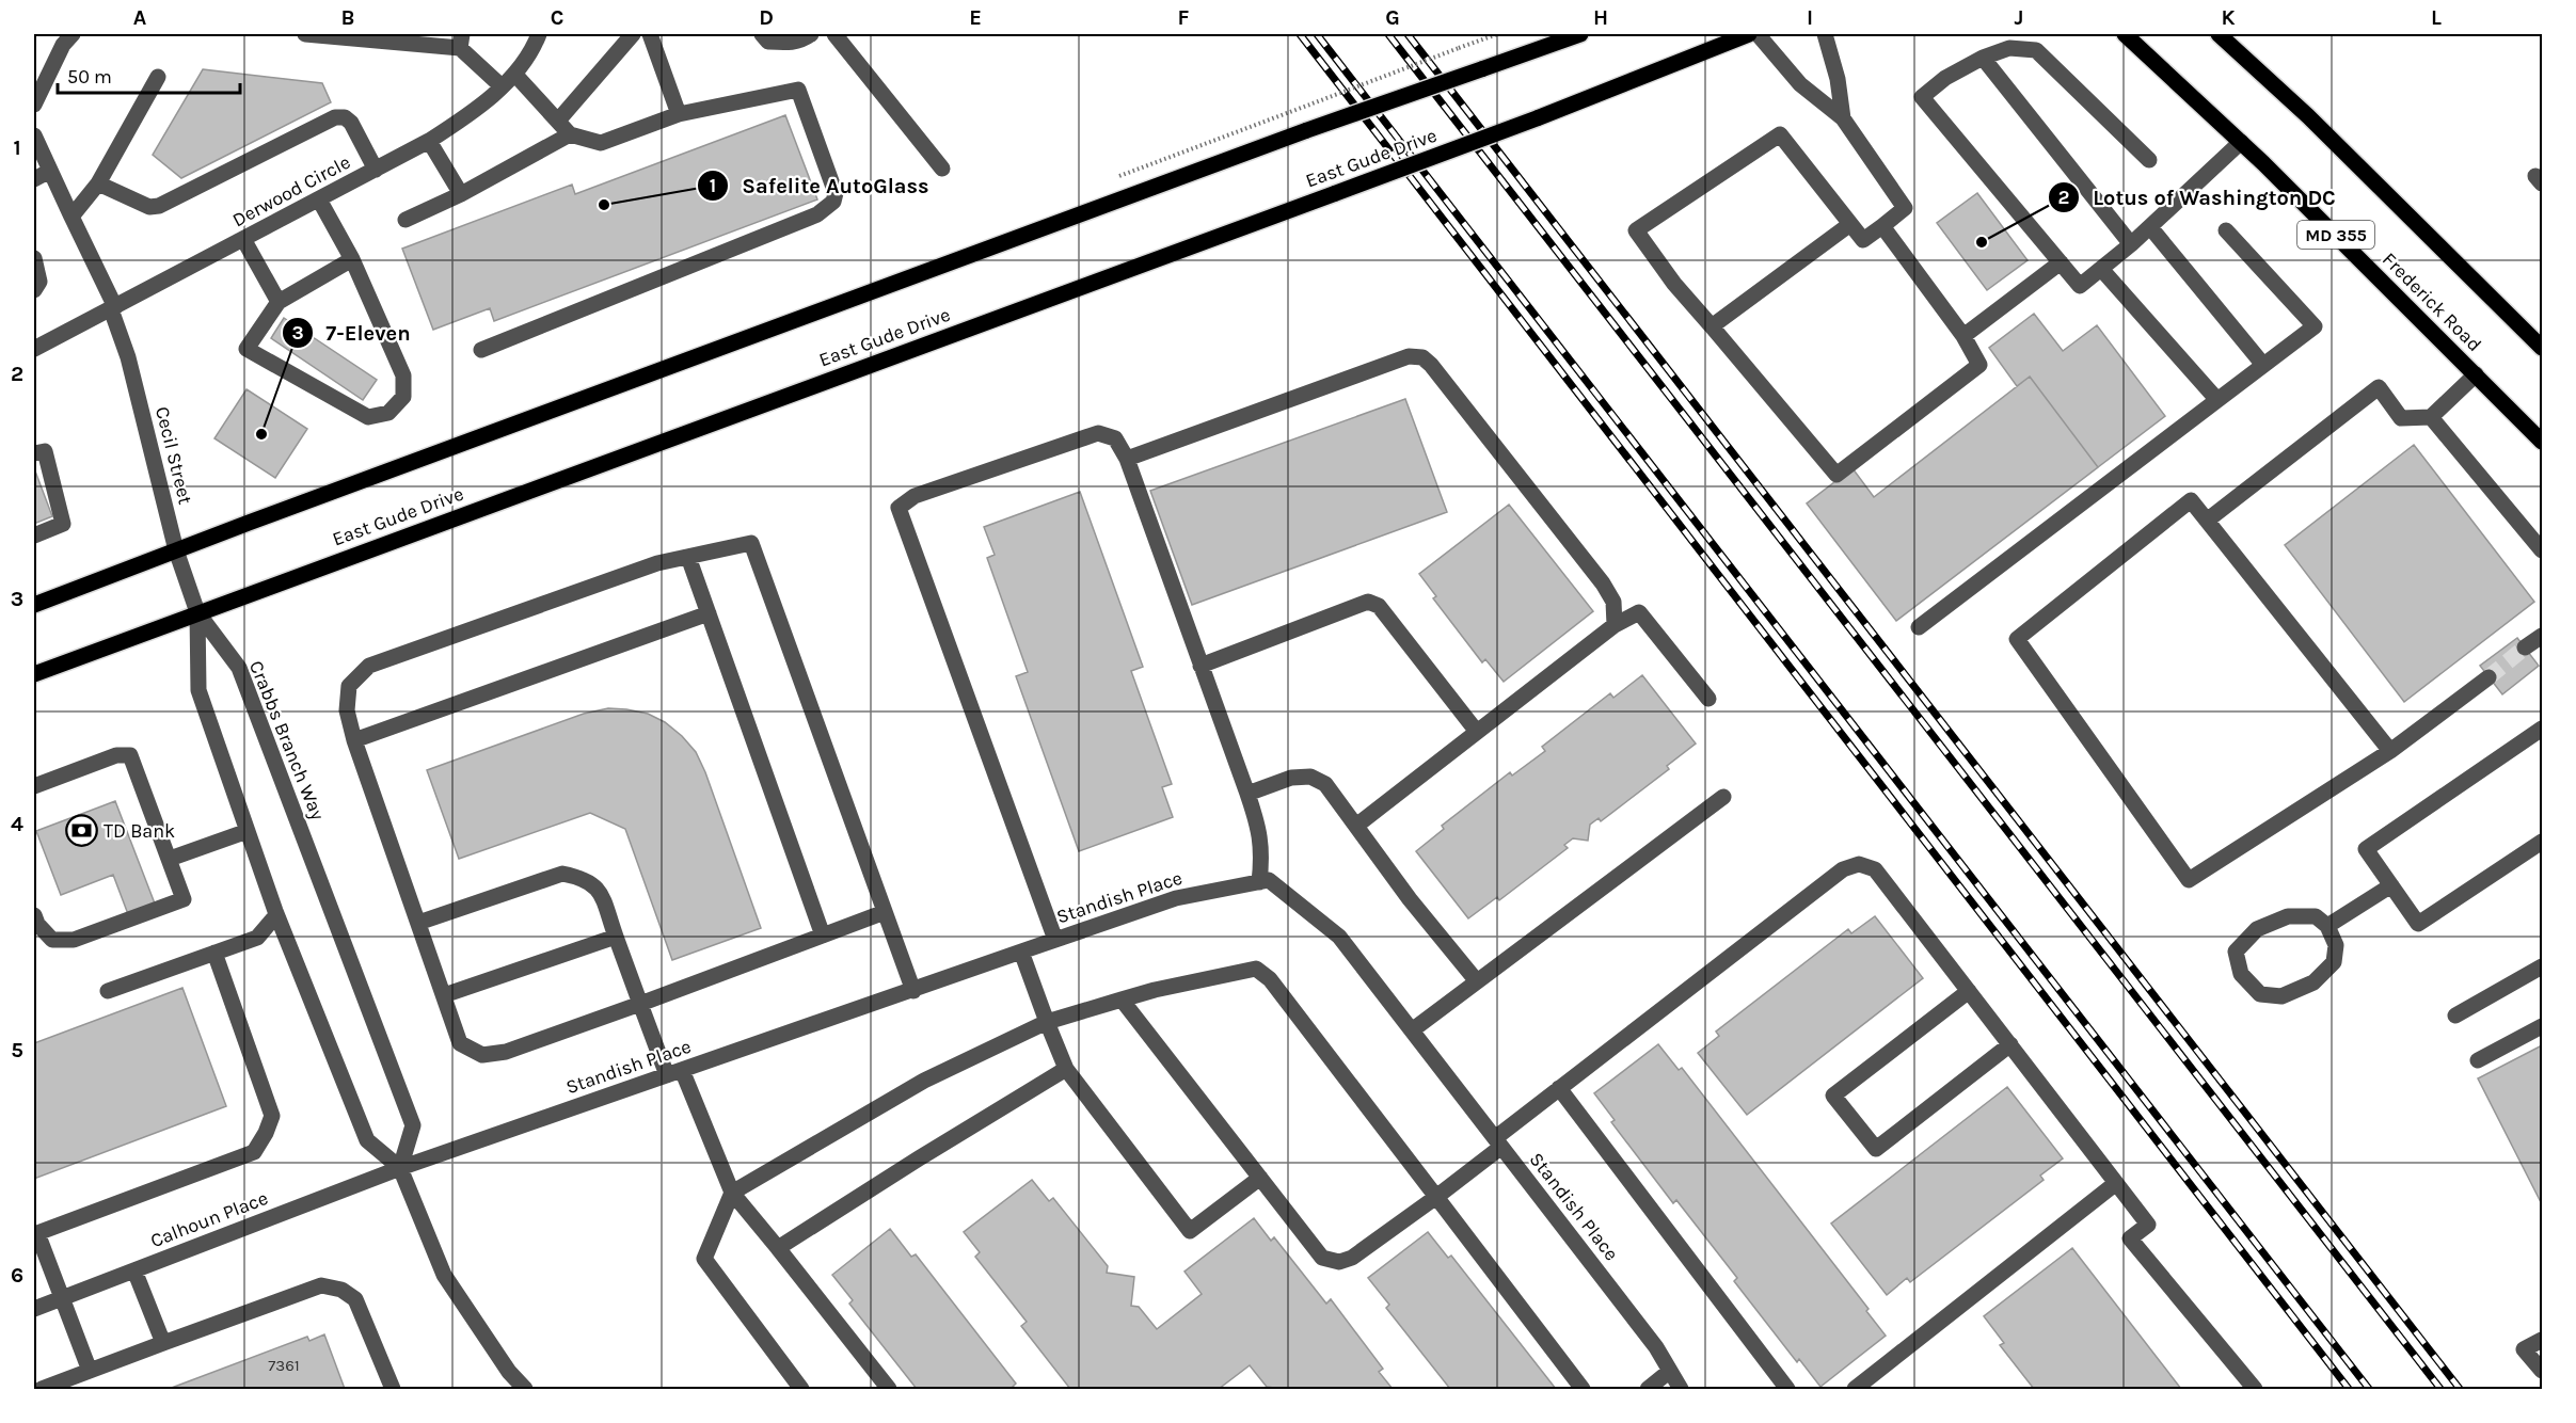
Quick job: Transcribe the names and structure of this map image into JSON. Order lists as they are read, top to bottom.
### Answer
{
  "streets": {
    "main road": ["East Gude Drive", "MD 355", "Frederick Road"],
    "street": [
      "Derwood Circle",
      "Cecil Street",
      "Crabbs Branch Way",
      "Standish Place",
      "Calhoun Place"
    ]
  },
  "crossings": [
    ["East Gude Drive", "Cecil Street"],
    ["East Gude Drive", "Crabbs Branch Way"],
    ["Derwood Circle", "Cecil Street"],
    ["Cecil Street", "Crabbs Branch Way"],
    ["Crabbs Branch Way", "Standish Place"],
    ["Crabbs Branch Way", "Calhoun Place"],
    ["Standish Place", "Calhoun Place"]
  ],
  "places": {
    "other": ["Safelite AutoGlass", "Lotus of Washington DC", "7-Eleven"],
    "bank": ["TD Bank"]
  },
  "house_numbers": ["7361"],
  "scale_bar": "50 m",
  "grid": {
    "columns": [
      "A",
      "B",
      "C",
      "D",
      "E",
      "F",
      "G",
      "H",
      "I",
      "J",
      "K",
      "L"
    ],
    "rows": [
      "1",
      "2",
      "3",
      "4",
      "5",
      "6"
    ]
  }
}
